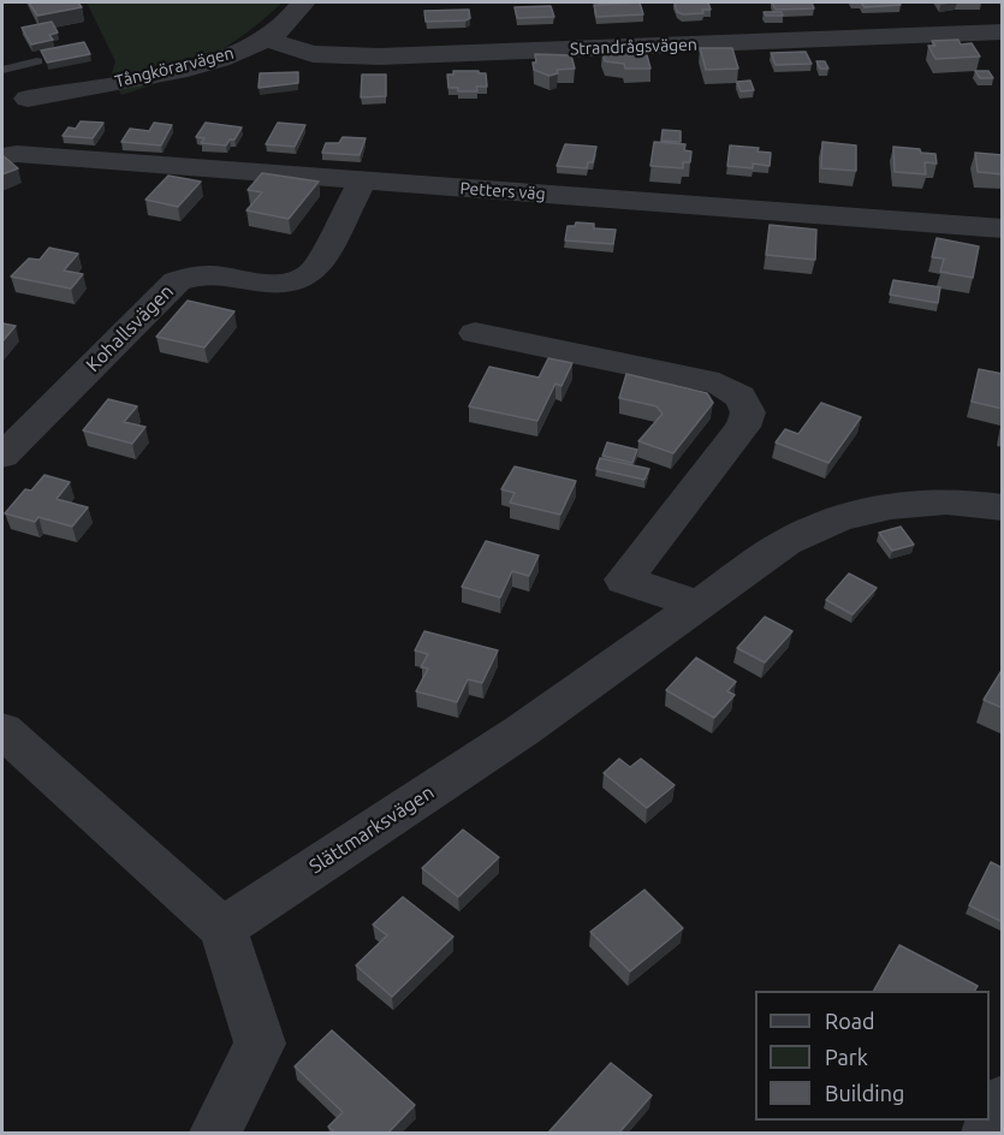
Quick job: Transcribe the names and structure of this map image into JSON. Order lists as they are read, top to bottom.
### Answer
{
  "streets": {
    "street": [
      "Strandrågsvägen",
      "Tångkörarvägen",
      "Petters väg",
      "Kohallsvägen",
      "Slättmarksvägen"
    ]
  },
  "crossings": [
    ["Strandrågsvägen", "Tångkörarvägen"],
    ["Petters väg", "Kohallsvägen"]
  ],
  "legend": ["Road", "Park", "Building"]
}
